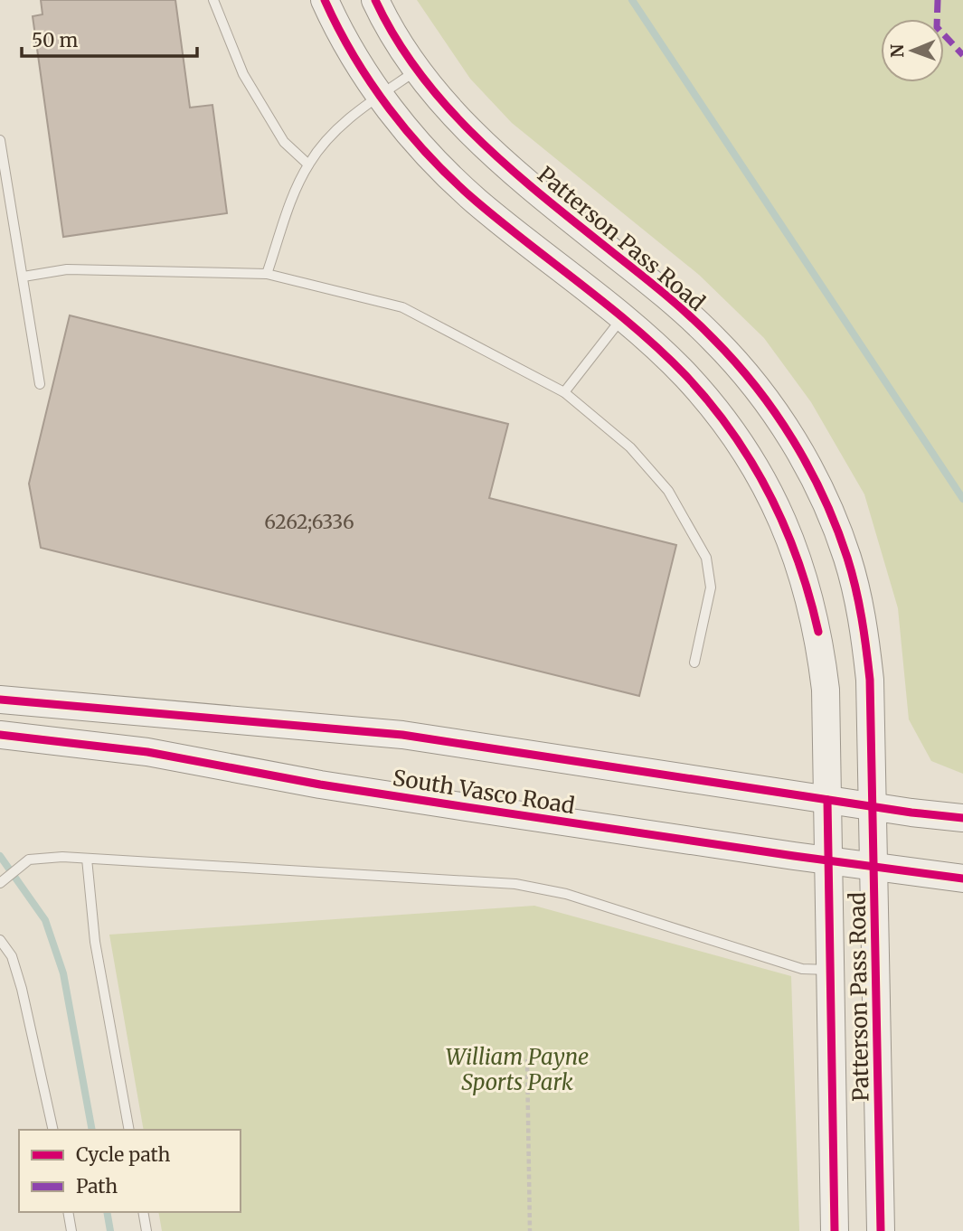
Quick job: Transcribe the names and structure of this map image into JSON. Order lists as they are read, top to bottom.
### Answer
{
  "streets": {
    "main road": ["Patterson Pass Road", "South Vasco Road"]
  },
  "crossings": [
    ["Patterson Pass Road", "South Vasco Road"]
  ],
  "parks": ["William Payne Sports Park"],
  "house_numbers": ["6262;6336"],
  "legend": ["Cycle path", "Path"],
  "scale_bar": "50 m",
  "north": "left"
}
